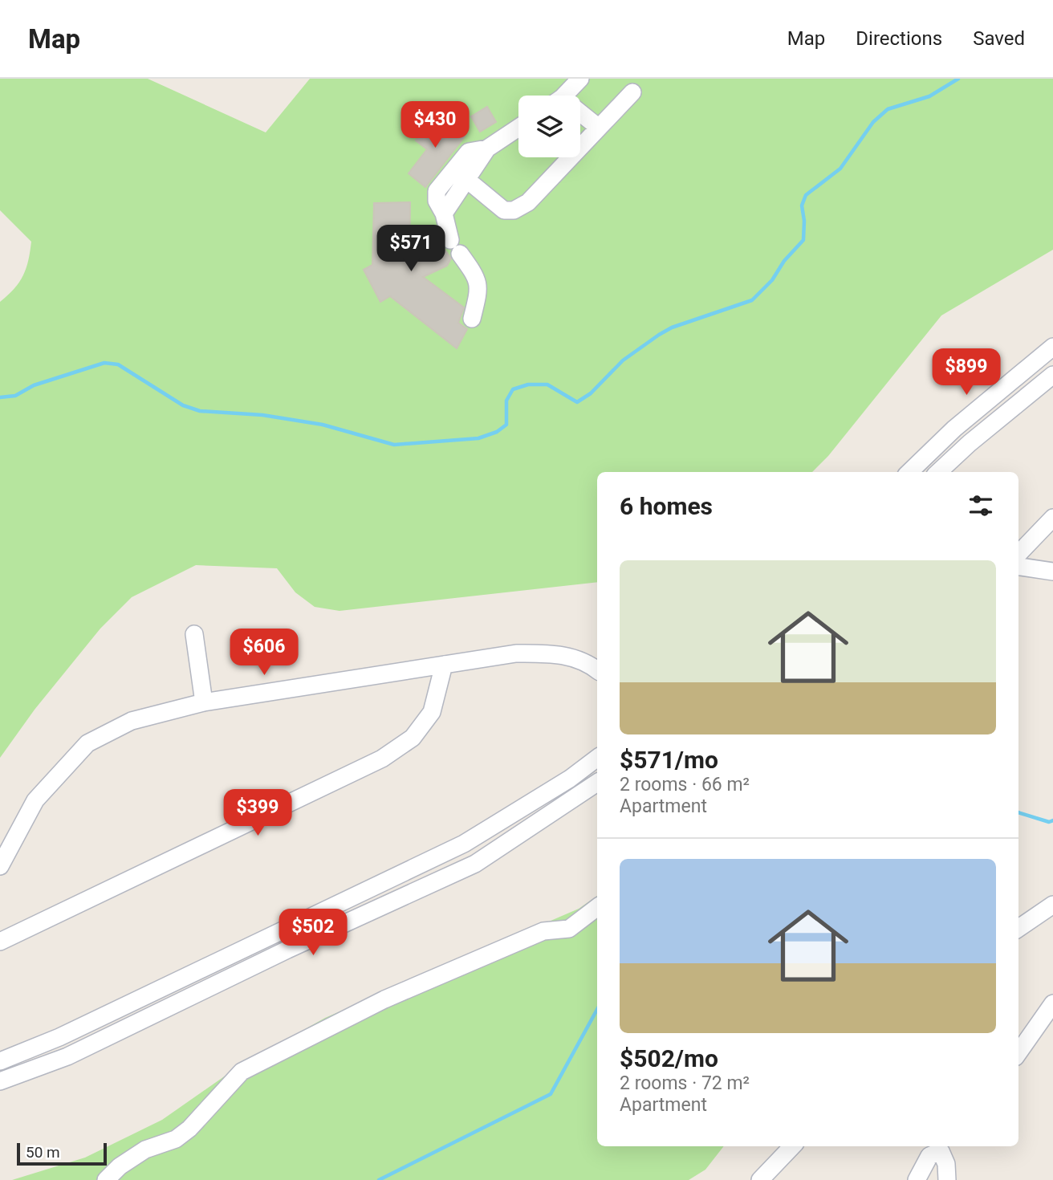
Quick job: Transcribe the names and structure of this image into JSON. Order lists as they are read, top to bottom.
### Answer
{
  "scale_bar": "50 m",
  "page": {
    "header": "Map",
    "nav": ["Map", "Directions", "Saved"],
    "price": [
      "$430",
      "$571",
      "$899",
      "$606",
      "$399",
      "$502"
    ],
    "heading": "6 homes",
    "list": [
      {
        "name": "$571/mo",
        "note": "2 rooms · 66 m² · Apartment"
      },
      {
        "name": "$502/mo",
        "note": "2 rooms · 72 m² · Apartment"
      }
    ],
    "scale": "50 m"
  }
}
